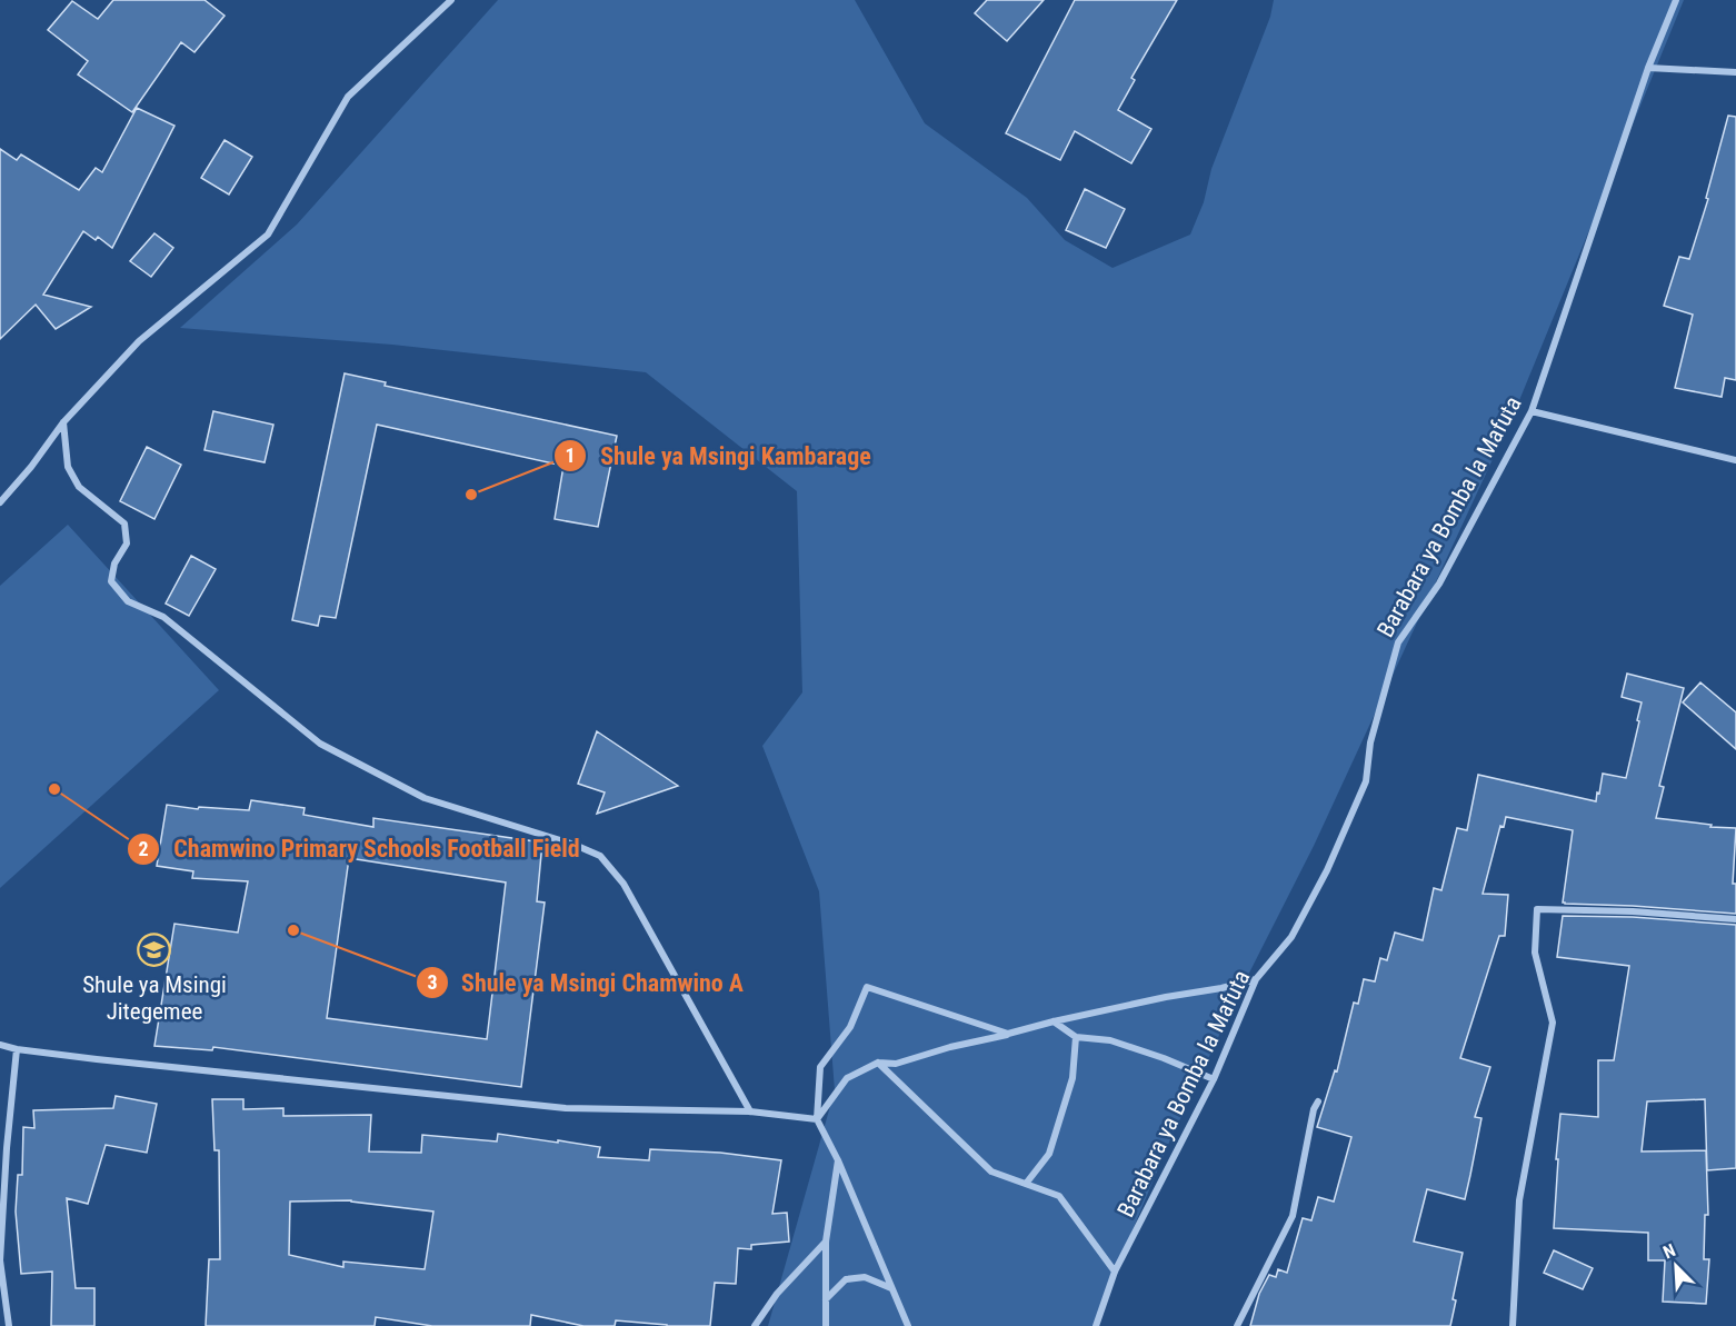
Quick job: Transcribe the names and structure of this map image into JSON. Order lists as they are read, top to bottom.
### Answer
{
  "streets": {
    "street": ["Barabara ya Bomba la Mafuta"]
  },
  "places": {
    "other": ["Shule ya Msingi Kambarage", "Chamwino Primary Schools Football Field", "Shule ya Msingi Chamwino A"],
    "school or university": ["Shule ya Msingi Jitegemee"]
  },
  "north": "top left"
}
